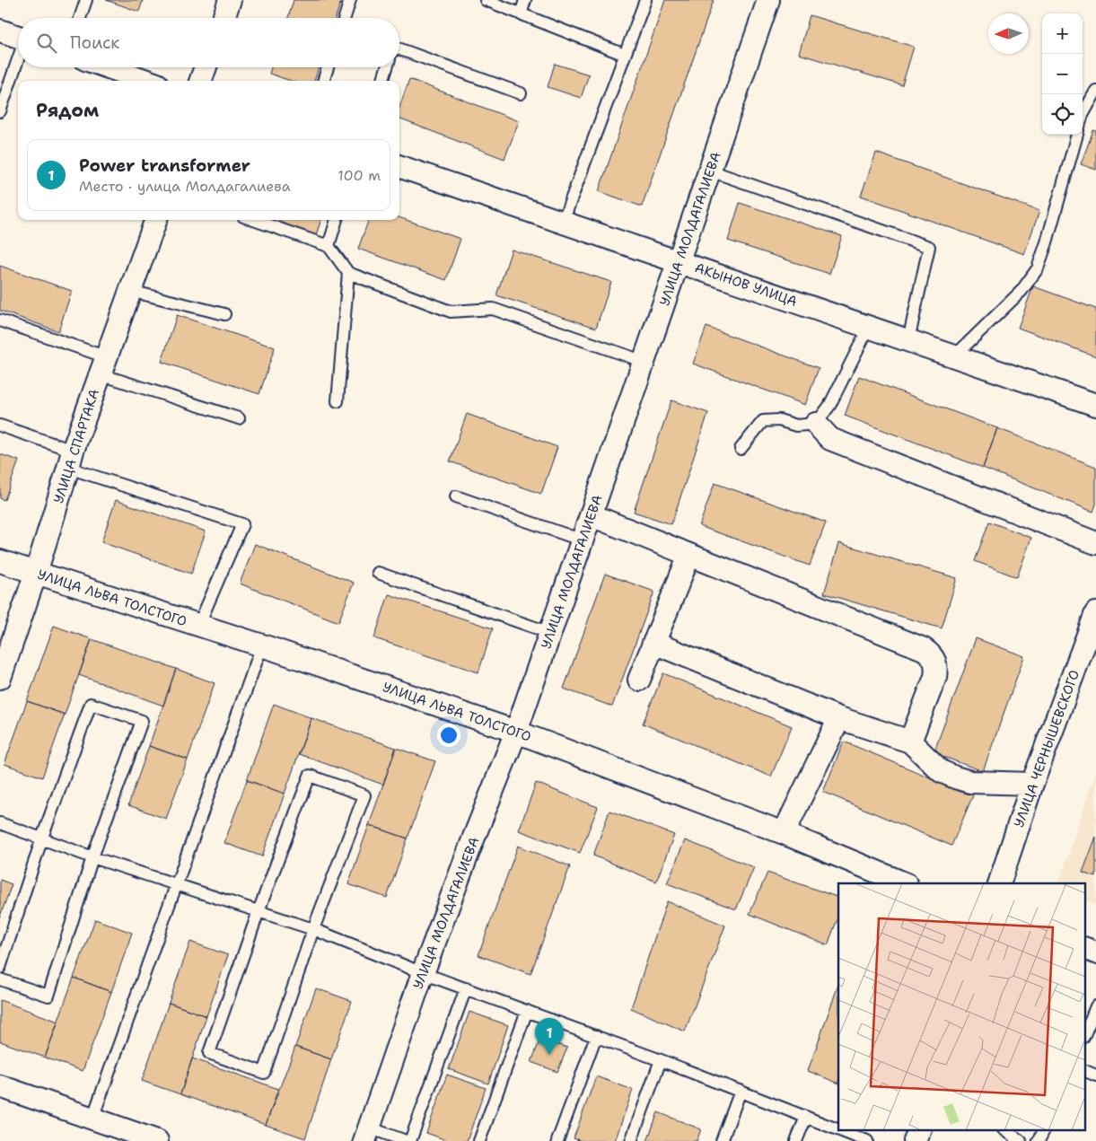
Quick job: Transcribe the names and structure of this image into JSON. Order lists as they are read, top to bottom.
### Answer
{
  "streets": {
    "street": [
      "УЛИЦА МОЛДАГАЛИЕВА",
      "АКЫНОВ УЛИЦА",
      "УЛИЦА СПАРТАКА",
      "УЛИЦА ЛЬВА ТОЛСТОГО",
      "УЛИЦА ЧЕРНЫШЕВСКОГО"
    ]
  },
  "crossings": [
    ["УЛИЦА МОЛДАГАЛИЕВА", "АКЫНОВ УЛИЦА"],
    ["УЛИЦА МОЛДАГАЛИЕВА", "УЛИЦА ЛЬВА ТОЛСТОГО"],
    ["УЛИЦА СПАРТАКА", "УЛИЦА ЛЬВА ТОЛСТОГО"]
  ],
  "north": "left",
  "page": {
    "map_buttons": ["+", "−"],
    "search": "Поиск",
    "heading": "Рядом",
    "list": [
      {
        "mark": "1",
        "name": "Power transformer",
        "note": "Место · улица Молдагалиева",
        "value": "100 m"
      }
    ],
    "pins": "1"
  }
}
